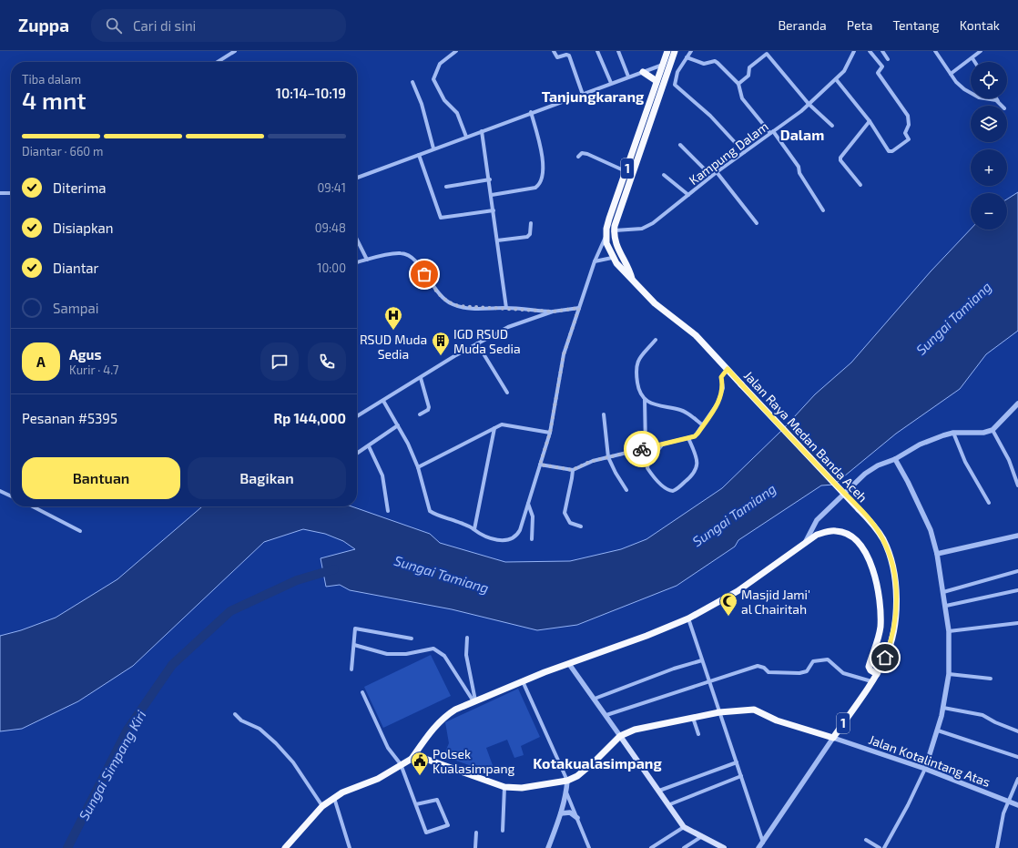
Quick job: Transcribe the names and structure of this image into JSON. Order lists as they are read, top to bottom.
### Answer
{
  "streets": {
    "highway": ["1", "Jalan Raya Medan Banda Aceh"],
    "street": ["Kampung Dalam", "Jalan Kotalintang Atas"]
  },
  "crossings": [
    ["Kampung Dalam", "Jalan Raya Medan Banda Aceh"],
    ["1", "Jalan Raya Medan Banda Aceh"],
    ["1", "Jalan Kotalintang Atas"],
    ["Jalan Raya Medan Banda Aceh", "Jalan Kotalintang Atas"]
  ],
  "districts": ["Tanjungkarang", "Dalam", "Kotakualasimpang"],
  "water": ["Sungai Tamiang", "Sungai Simpang Kiri"],
  "places": {
    "hospital": ["RSUD Muda Sedia"],
    "building": ["IGD RSUD Muda Sedia"],
    "mosque": ["Masjid Jami' al Chairitah"],
    "public building": ["Polsek Kualasimpang"]
  },
  "page": {
    "header": "Zuppa",
    "search": "Cari di sini",
    "nav": [
      "Beranda",
      "Peta",
      "Tentang",
      "Kontak"
    ],
    "map_buttons": ["+", "−"],
    "heading": ["4 mnt", "Tiba dalam", "10:14–10:19"],
    "panel": [
      "Agus",
      "Kurir · 4.7",
      "Pesanan #5395",
      "Rp 144,000"
    ],
    "bar": "Diantar · 660 m",
    "list": [
      ["Diterima", "09:41"],
      ["Disiapkan", "09:48"],
      ["Diantar", "10:00"],
      "Sampai"
    ],
    "round": "A",
    "buttons": ["Bantuan", "Bagikan"]
  }
}
